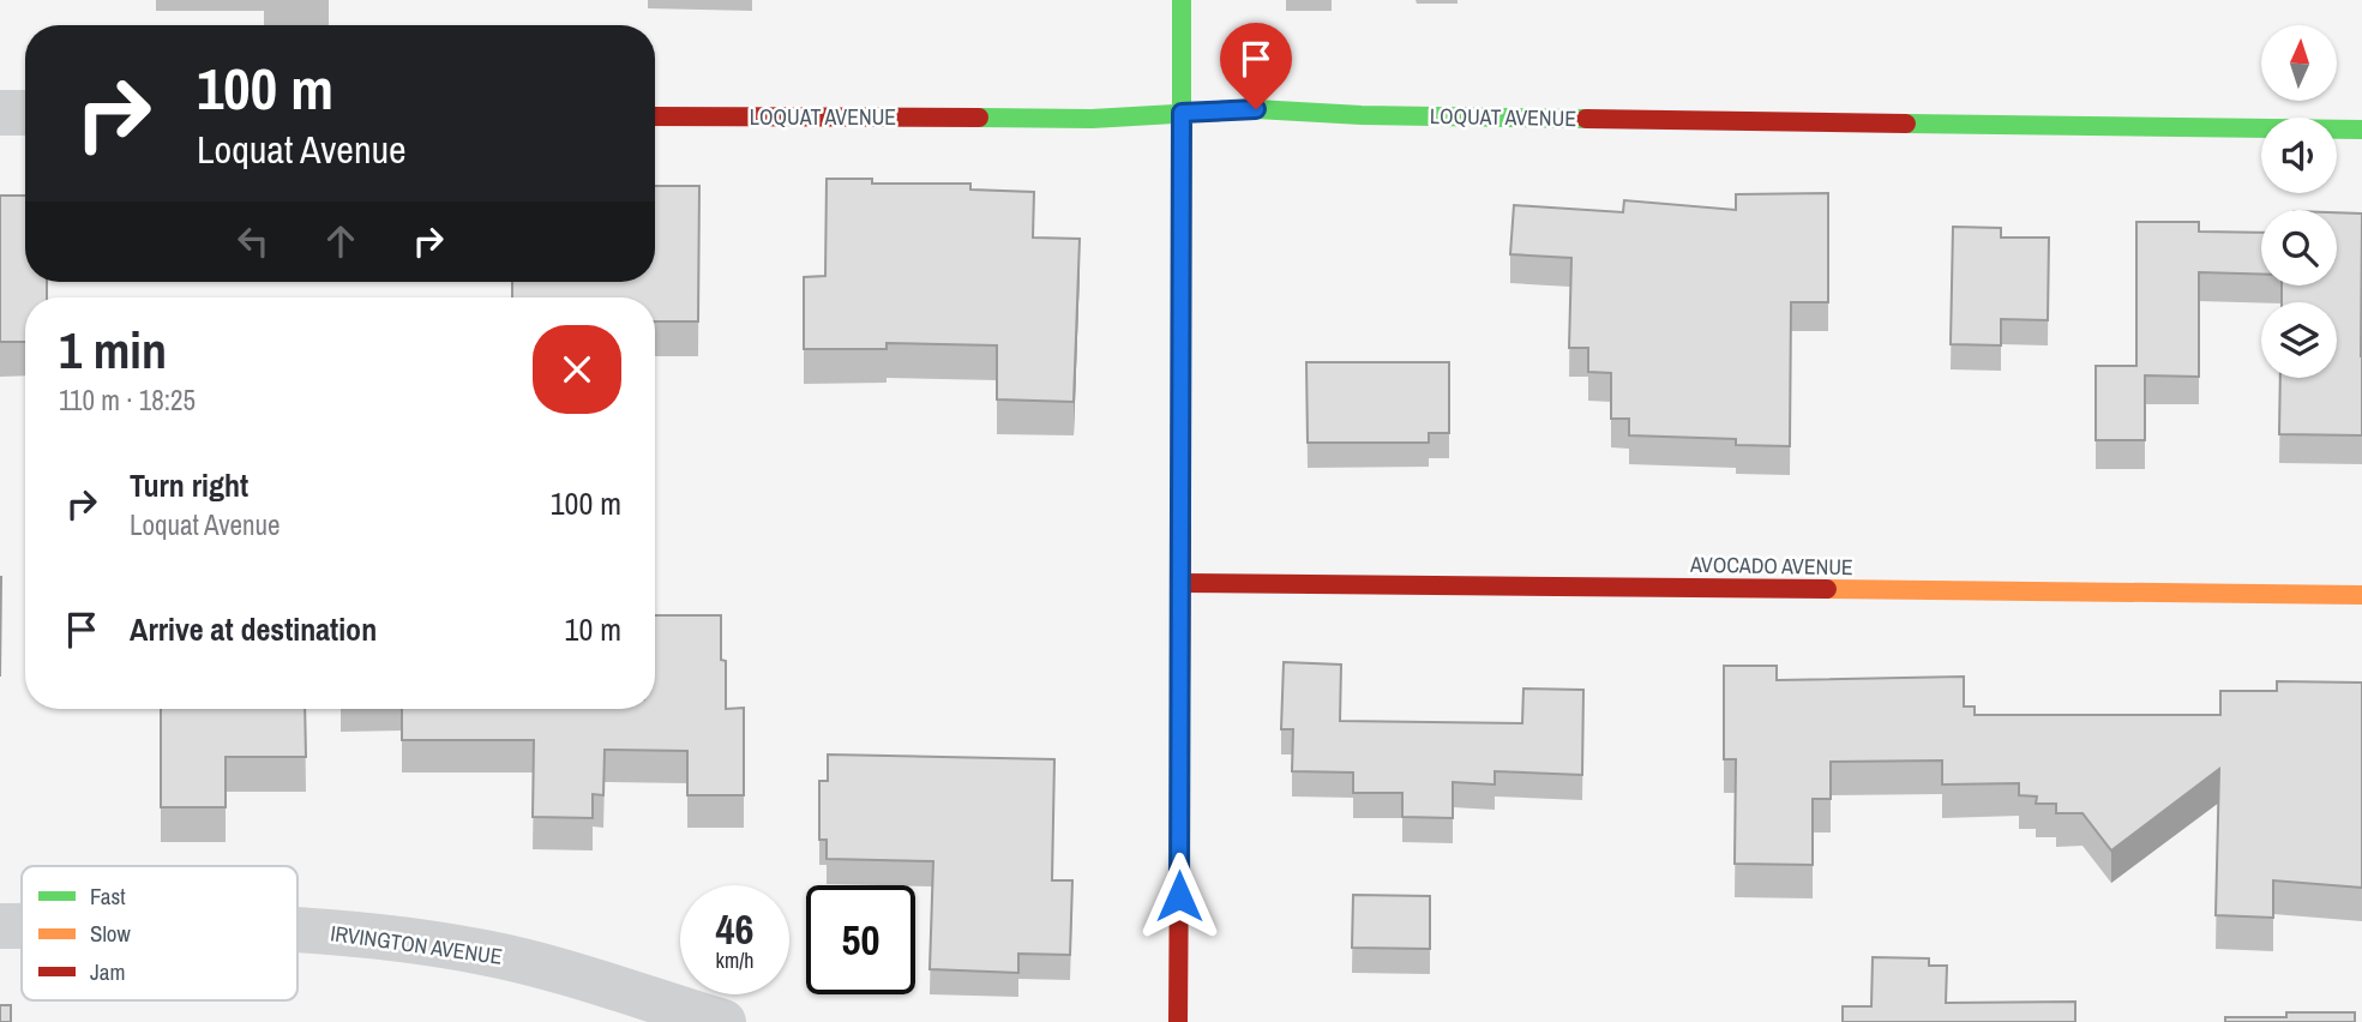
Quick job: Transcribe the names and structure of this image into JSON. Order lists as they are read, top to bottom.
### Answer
{
  "streets": {
    "street": ["LOQUAT AVENUE", "AVOCADO AVENUE", "IRVINGTON AVENUE"]
  },
  "legend": ["Fast", "Slow", "Jam"],
  "north": "top",
  "page": {
    "turn": ["100 m", "Loquat Avenue"],
    "heading": ["1 min", "110 m · 18:25"],
    "list": [
      {
        "name": "Turn right",
        "note": "Loquat Avenue",
        "value": "100 m"
      },
      {
        "name": "Arrive at destination",
        "value": "10 m"
      }
    ],
    "speed": "46 km/h",
    "limit": "50"
  }
}
